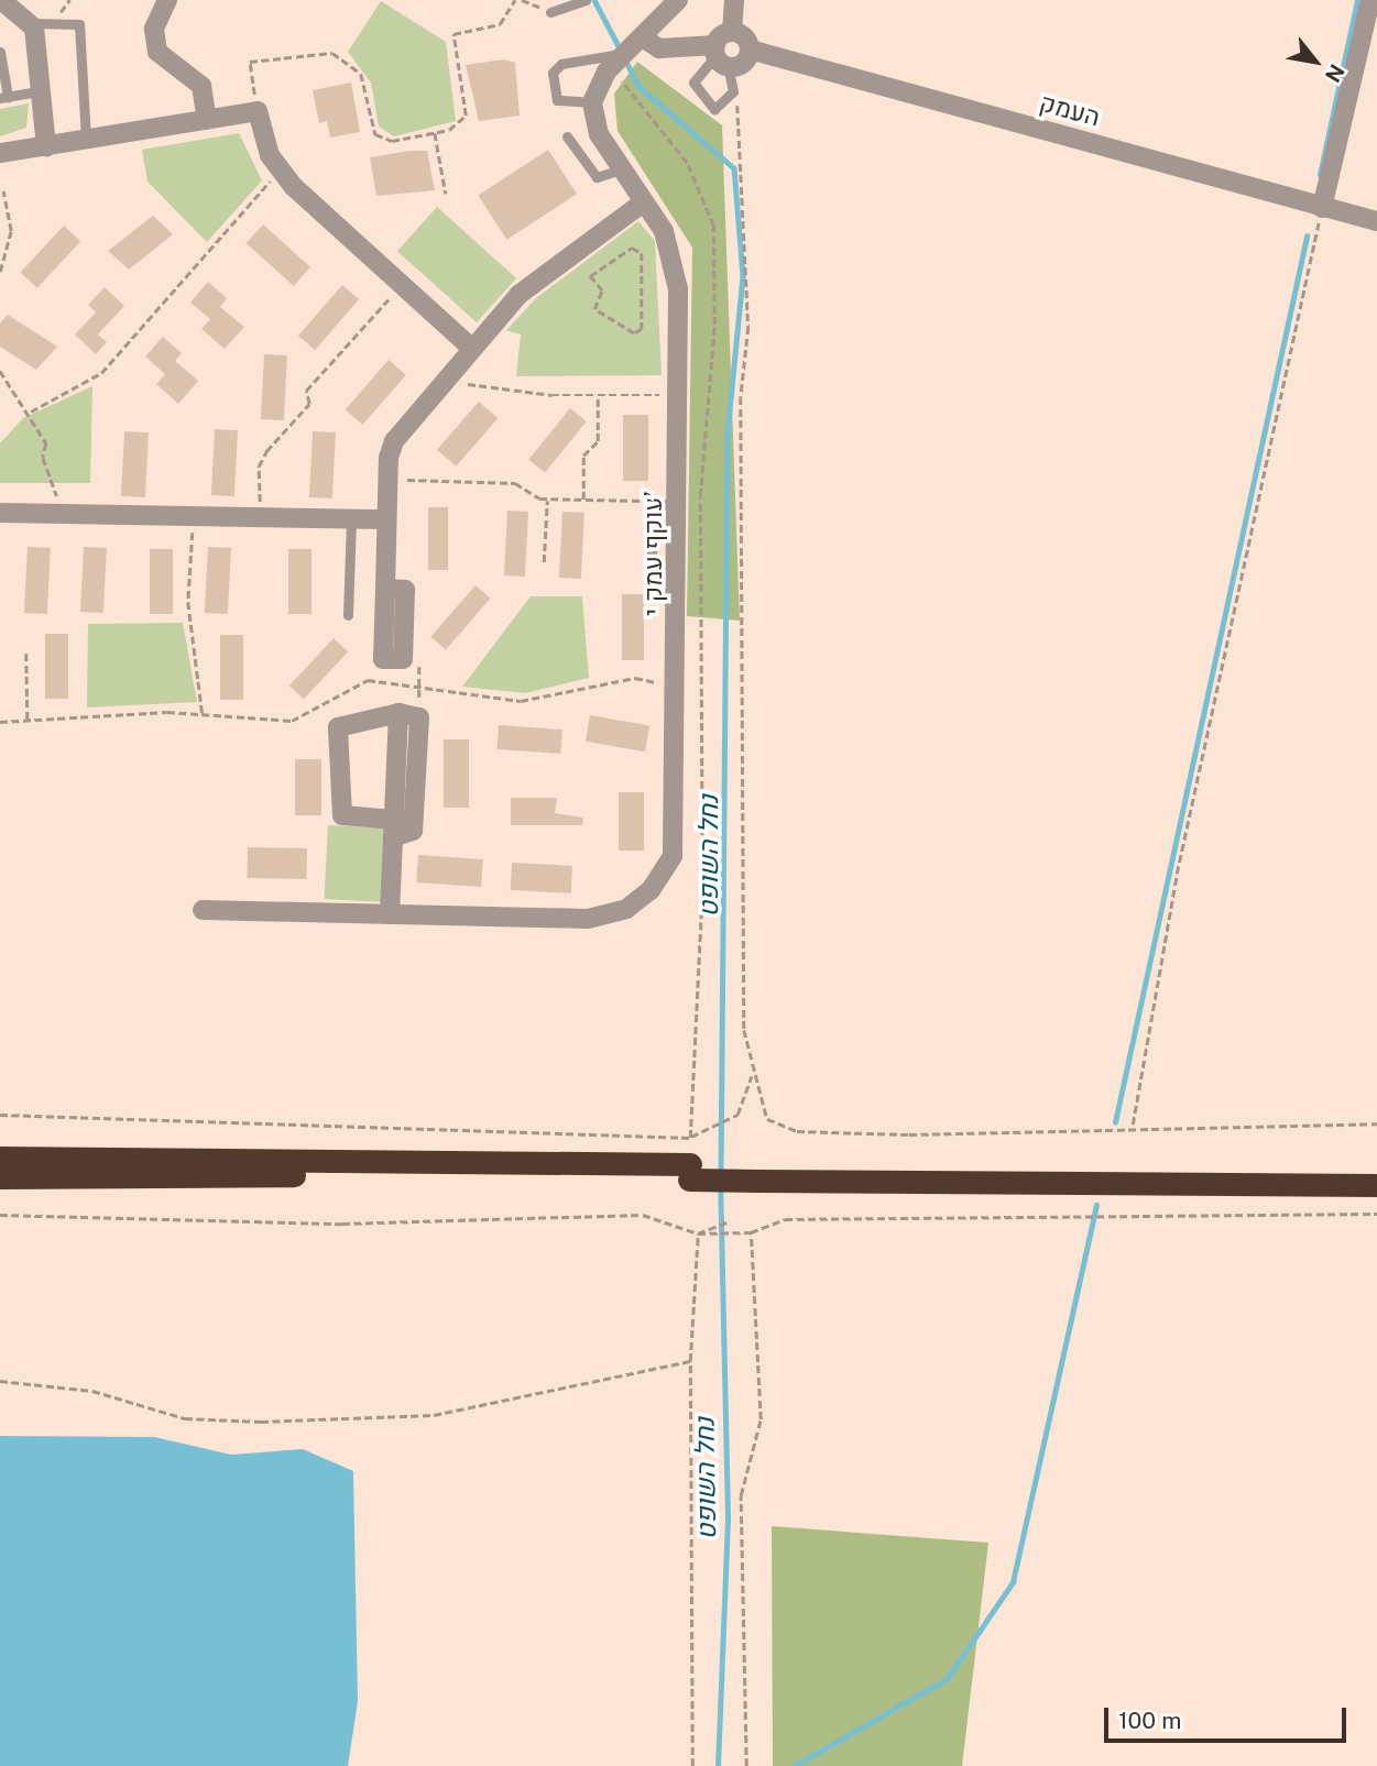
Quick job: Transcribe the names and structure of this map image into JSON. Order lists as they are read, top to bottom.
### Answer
{
  "streets": {
    "street": ["העמק", "עוקף עמק י’"]
  },
  "water": ["נחל השופט"],
  "scale_bar": "100 m",
  "north": "bottom right"
}
